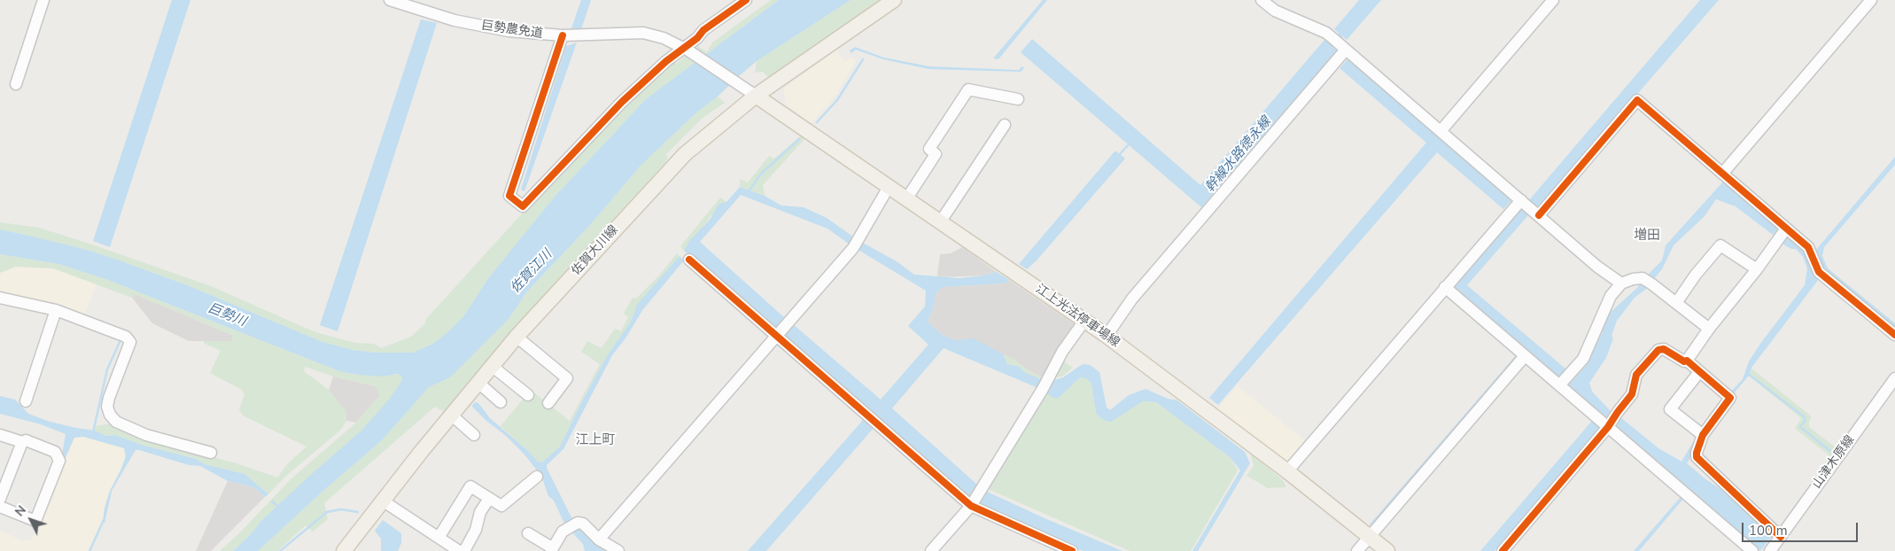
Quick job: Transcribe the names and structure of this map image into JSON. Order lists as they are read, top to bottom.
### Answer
{
  "streets": {
    "main road": ["佐賀大川線", "江上光法停車場線"],
    "street": ["巨勢農免道", "山津木原線"]
  },
  "crossings": [
    ["巨勢農免道", "佐賀大川線"],
    ["巨勢農免道", "江上光法停車場線"],
    ["佐賀大川線", "江上光法停車場線"]
  ],
  "districts": ["増田", "江上町"],
  "water": ["幹線水路徳永線", "佐賀江川", "巨勢川"],
  "scale_bar": "100 m",
  "north": "top left"
}
